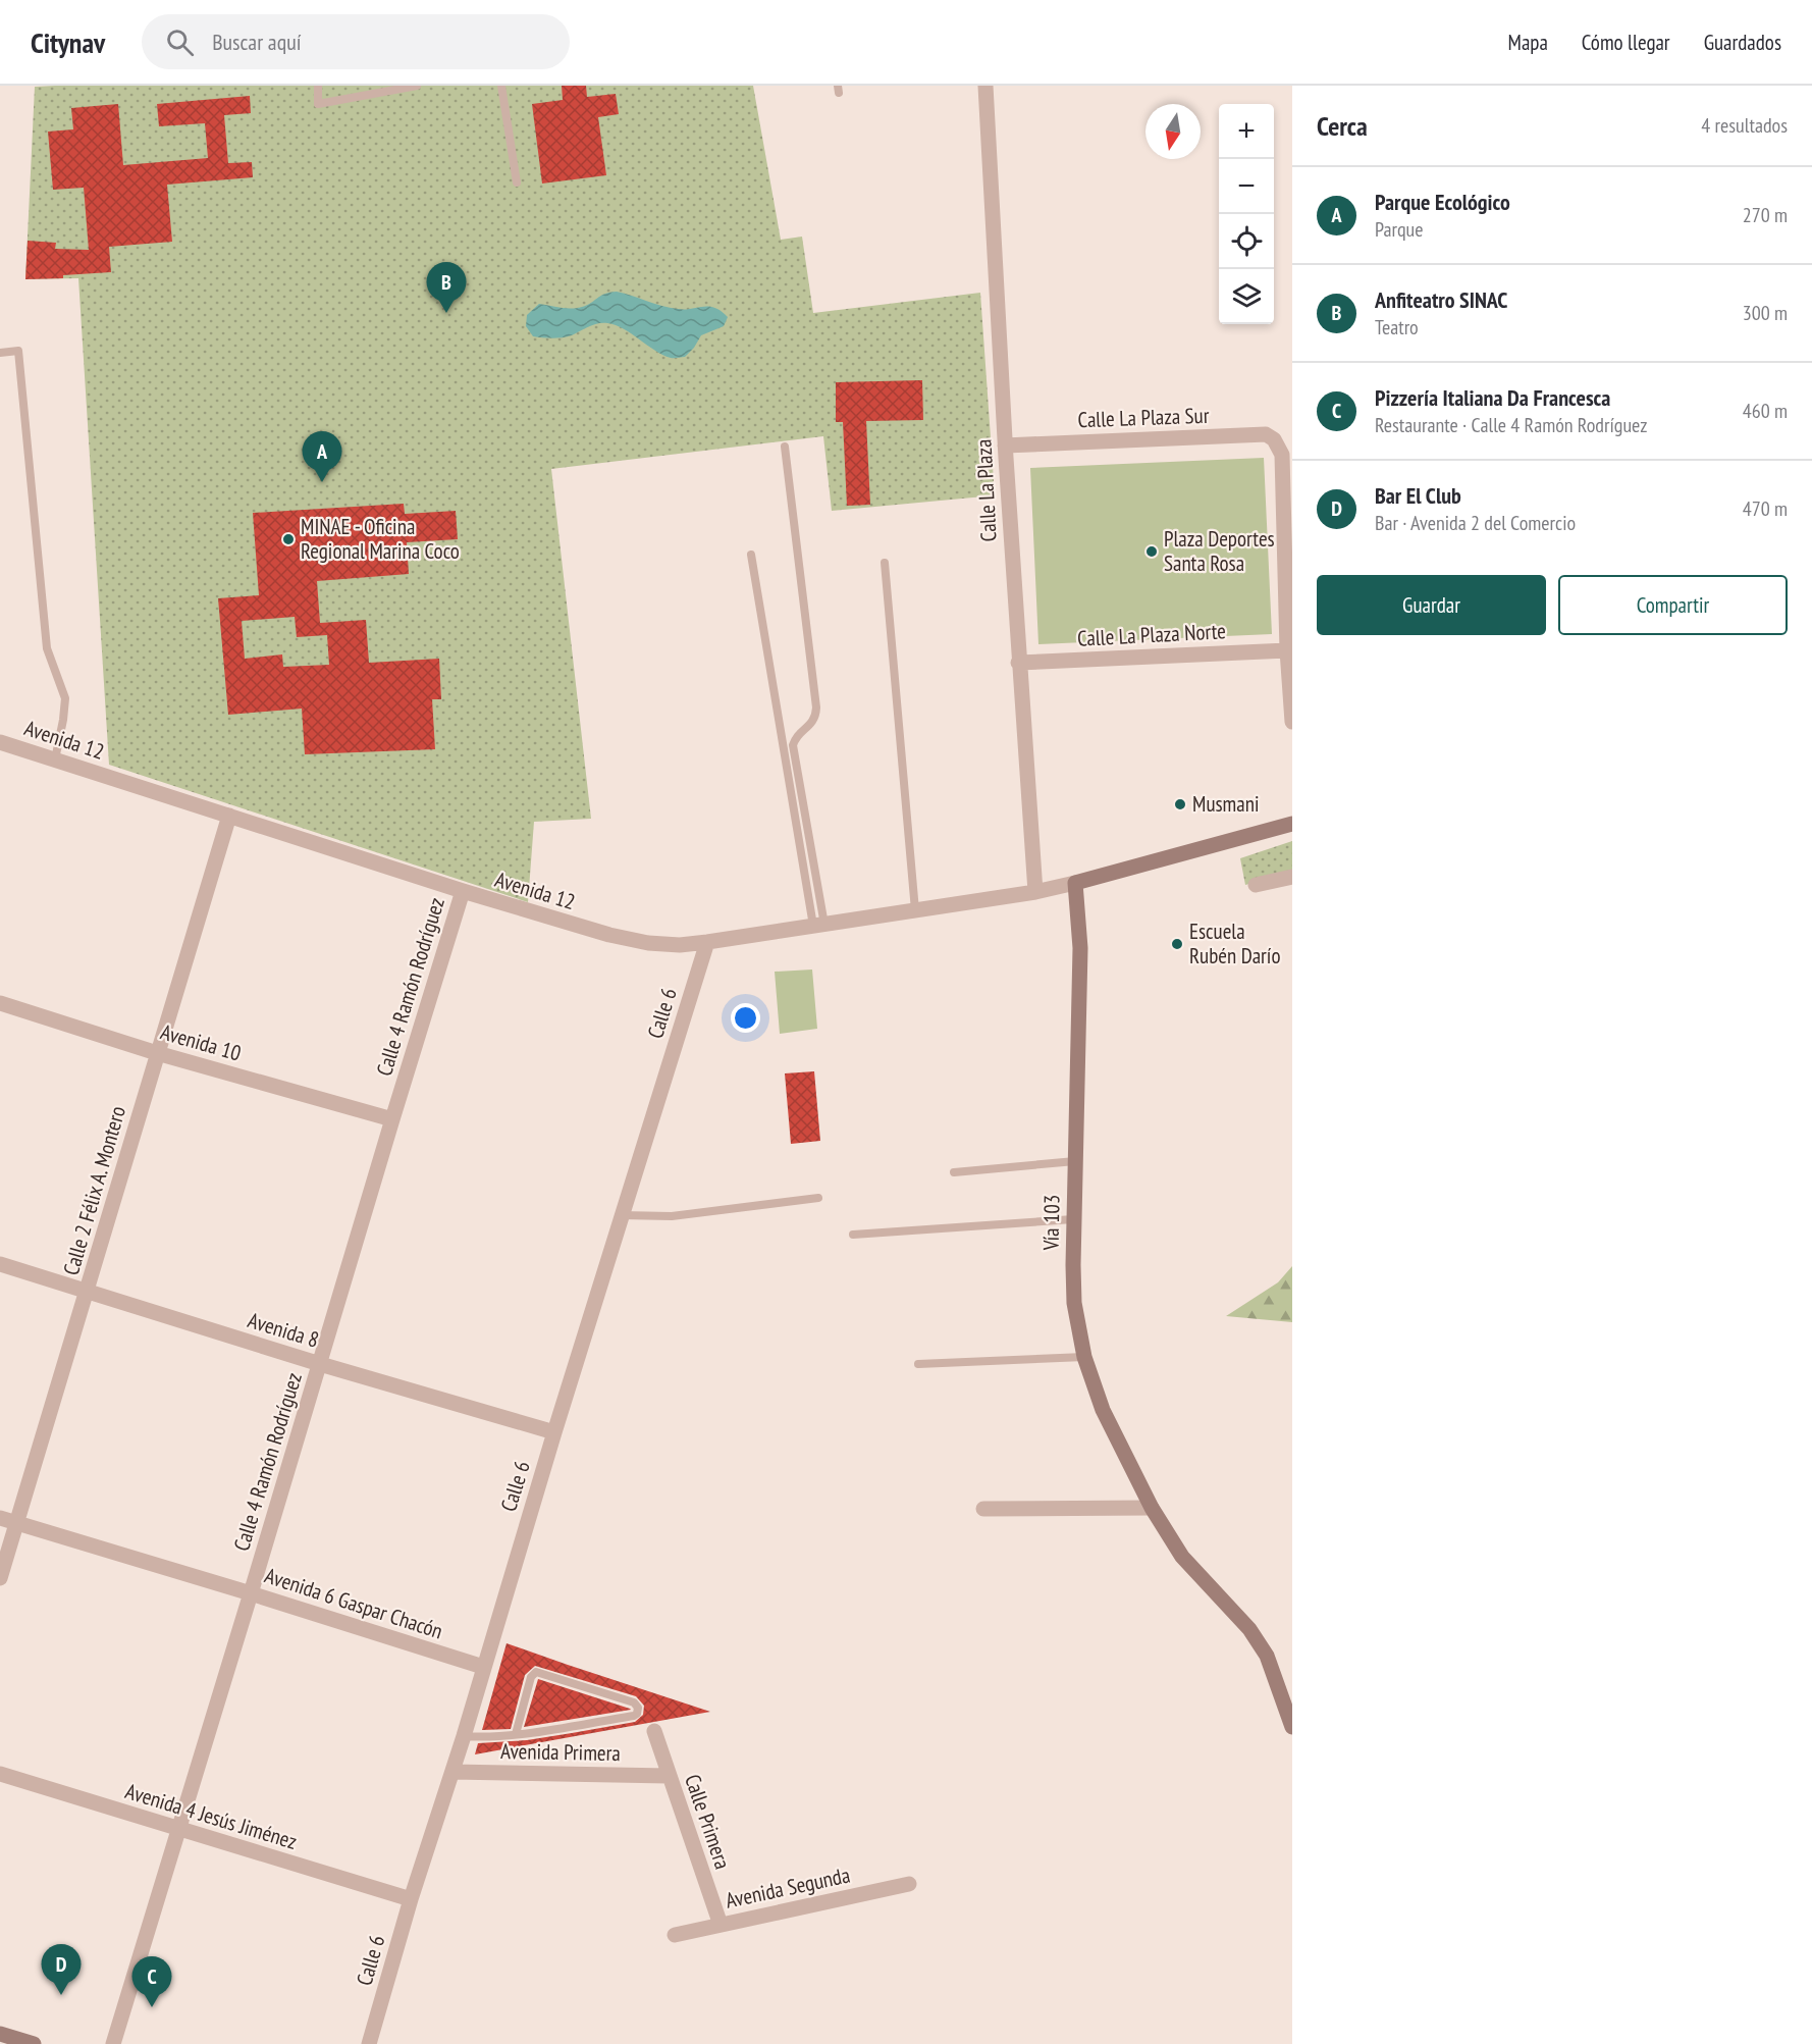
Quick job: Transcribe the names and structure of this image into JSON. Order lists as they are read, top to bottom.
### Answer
{
  "streets": {
    "main road": ["Vía 103"],
    "street": [
      "Calle La Plaza Sur",
      "Calle La Plaza",
      "Calle La Plaza Norte",
      "Avenida 12",
      "Calle 4 Ramón Rodríguez",
      "Calle 6",
      "Avenida 10",
      "Calle 2 Félix A. Montero",
      "Avenida 8",
      "Avenida 6 Gaspar Chacón",
      "Avenida Primera",
      "Avenida 4 Jesús Jiménez",
      "Calle Primera",
      "Avenida Segunda"
    ]
  },
  "crossings": [
    ["Calle La Plaza Sur", "Calle La Plaza"],
    ["Calle La Plaza Sur", "Calle La Plaza Norte"],
    ["Calle La Plaza", "Calle La Plaza Norte"],
    ["Calle La Plaza", "Avenida 12"],
    ["Avenida 12", "Calle 4 Ramón Rodríguez"],
    ["Avenida 12", "Calle 6"],
    ["Avenida 12", "Calle 2 Félix A. Montero"],
    ["Avenida 12", "Vía 103"],
    ["Calle 4 Ramón Rodríguez", "Avenida 10"],
    ["Calle 4 Ramón Rodríguez", "Avenida 8"],
    ["Calle 4 Ramón Rodríguez", "Avenida 6 Gaspar Chacón"],
    ["Calle 4 Ramón Rodríguez", "Avenida 4 Jesús Jiménez"],
    ["Calle 6", "Avenida 8"],
    ["Calle 6", "Avenida 6 Gaspar Chacón"],
    ["Calle 6", "Avenida Primera"],
    ["Calle 6", "Avenida 4 Jesús Jiménez"],
    ["Avenida 10", "Calle 2 Félix A. Montero"],
    ["Calle 2 Félix A. Montero", "Avenida 8"],
    ["Calle 2 Félix A. Montero", "Avenida 6 Gaspar Chacón"],
    ["Avenida Primera", "Calle Primera"],
    ["Calle Primera", "Avenida Segunda"]
  ],
  "places": [
    "MINAE - Oficina Regional Marina Coco",
    "Plaza Deportes Santa Rosa",
    "Musmani",
    "Escuela Rubén Darío"
  ],
  "north": "bottom",
  "page": {
    "header": "Citynav",
    "search": "Buscar aquí",
    "nav": ["Mapa", "Cómo llegar", "Guardados"],
    "heading": ["Cerca", "4 resultados"],
    "map_buttons": ["+", "−"],
    "list": [
      {
        "mark": "A",
        "name": "Parque Ecológico",
        "note": "Parque",
        "value": "270 m"
      },
      {
        "mark": "B",
        "name": "Anfiteatro SINAC",
        "note": "Teatro",
        "value": "300 m"
      },
      {
        "mark": "C",
        "name": "Pizzería Italiana Da Francesca",
        "note": "Restaurante · Calle 4 Ramón Rodríguez",
        "value": "460 m"
      },
      {
        "mark": "D",
        "name": "Bar El Club",
        "note": "Bar · Avenida 2 del Comercio",
        "value": "470 m"
      }
    ],
    "pins": [
      "B",
      "A",
      "D",
      "C"
    ],
    "buttons": ["Guardar", "Compartir"]
  }
}
